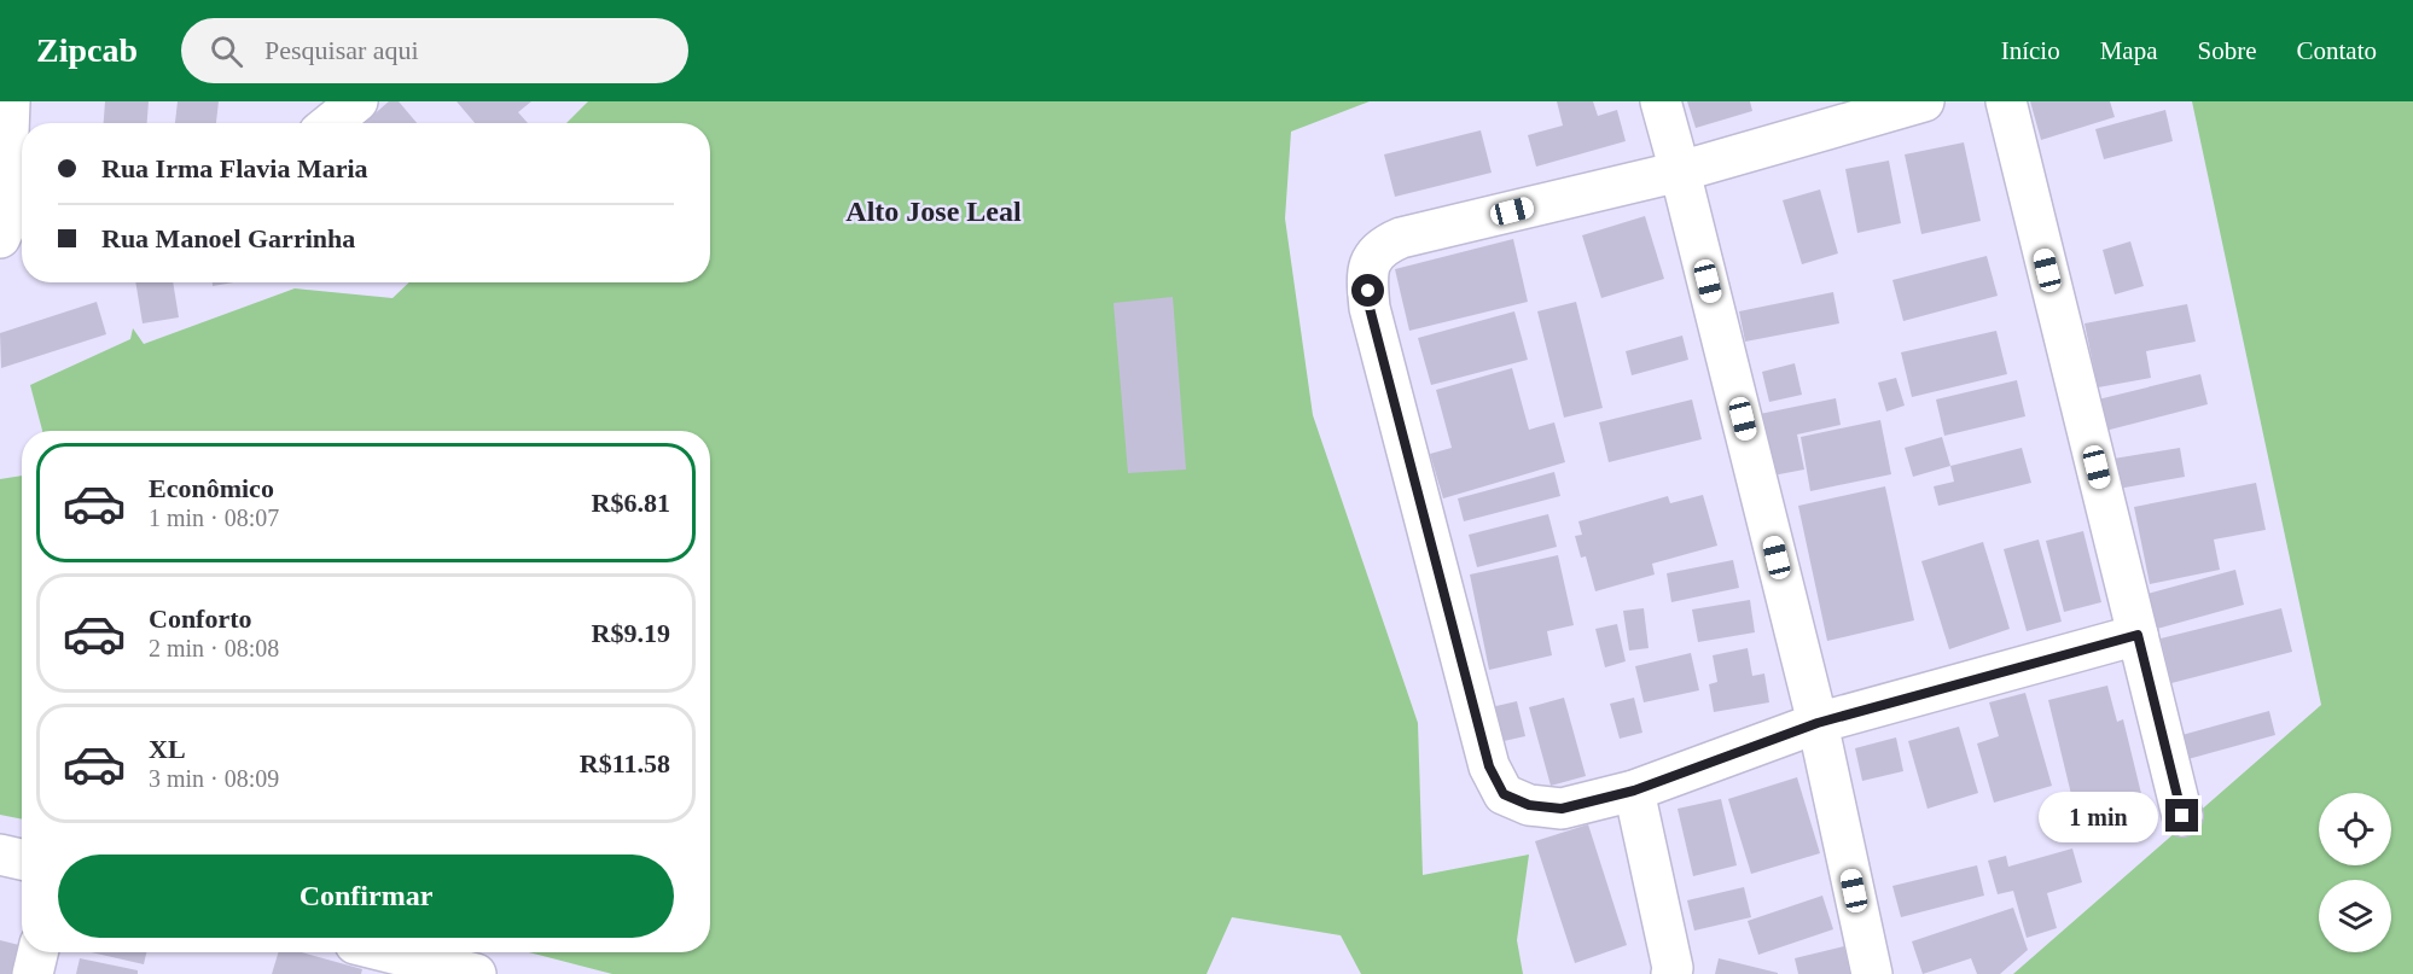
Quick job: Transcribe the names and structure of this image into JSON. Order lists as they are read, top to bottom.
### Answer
{
  "districts": ["Alto Jose Leal"],
  "page": {
    "header": "Zipcab",
    "search": "Pesquisar aqui",
    "nav": [
      "Início",
      "Mapa",
      "Sobre",
      "Contato"
    ],
    "banner": ["Rua Irma Flavia Maria", "Rua Manoel Garrinha"],
    "list": [
      {
        "name": "Econômico",
        "note": "1 min · 08:07",
        "value": "R$6.81"
      },
      {
        "name": "Conforto",
        "note": "2 min · 08:08",
        "value": "R$9.19"
      },
      {
        "name": "XL",
        "note": "3 min · 08:09",
        "value": "R$11.58"
      }
    ],
    "bubble": "1 min",
    "buttons": "Confirmar"
  }
}
